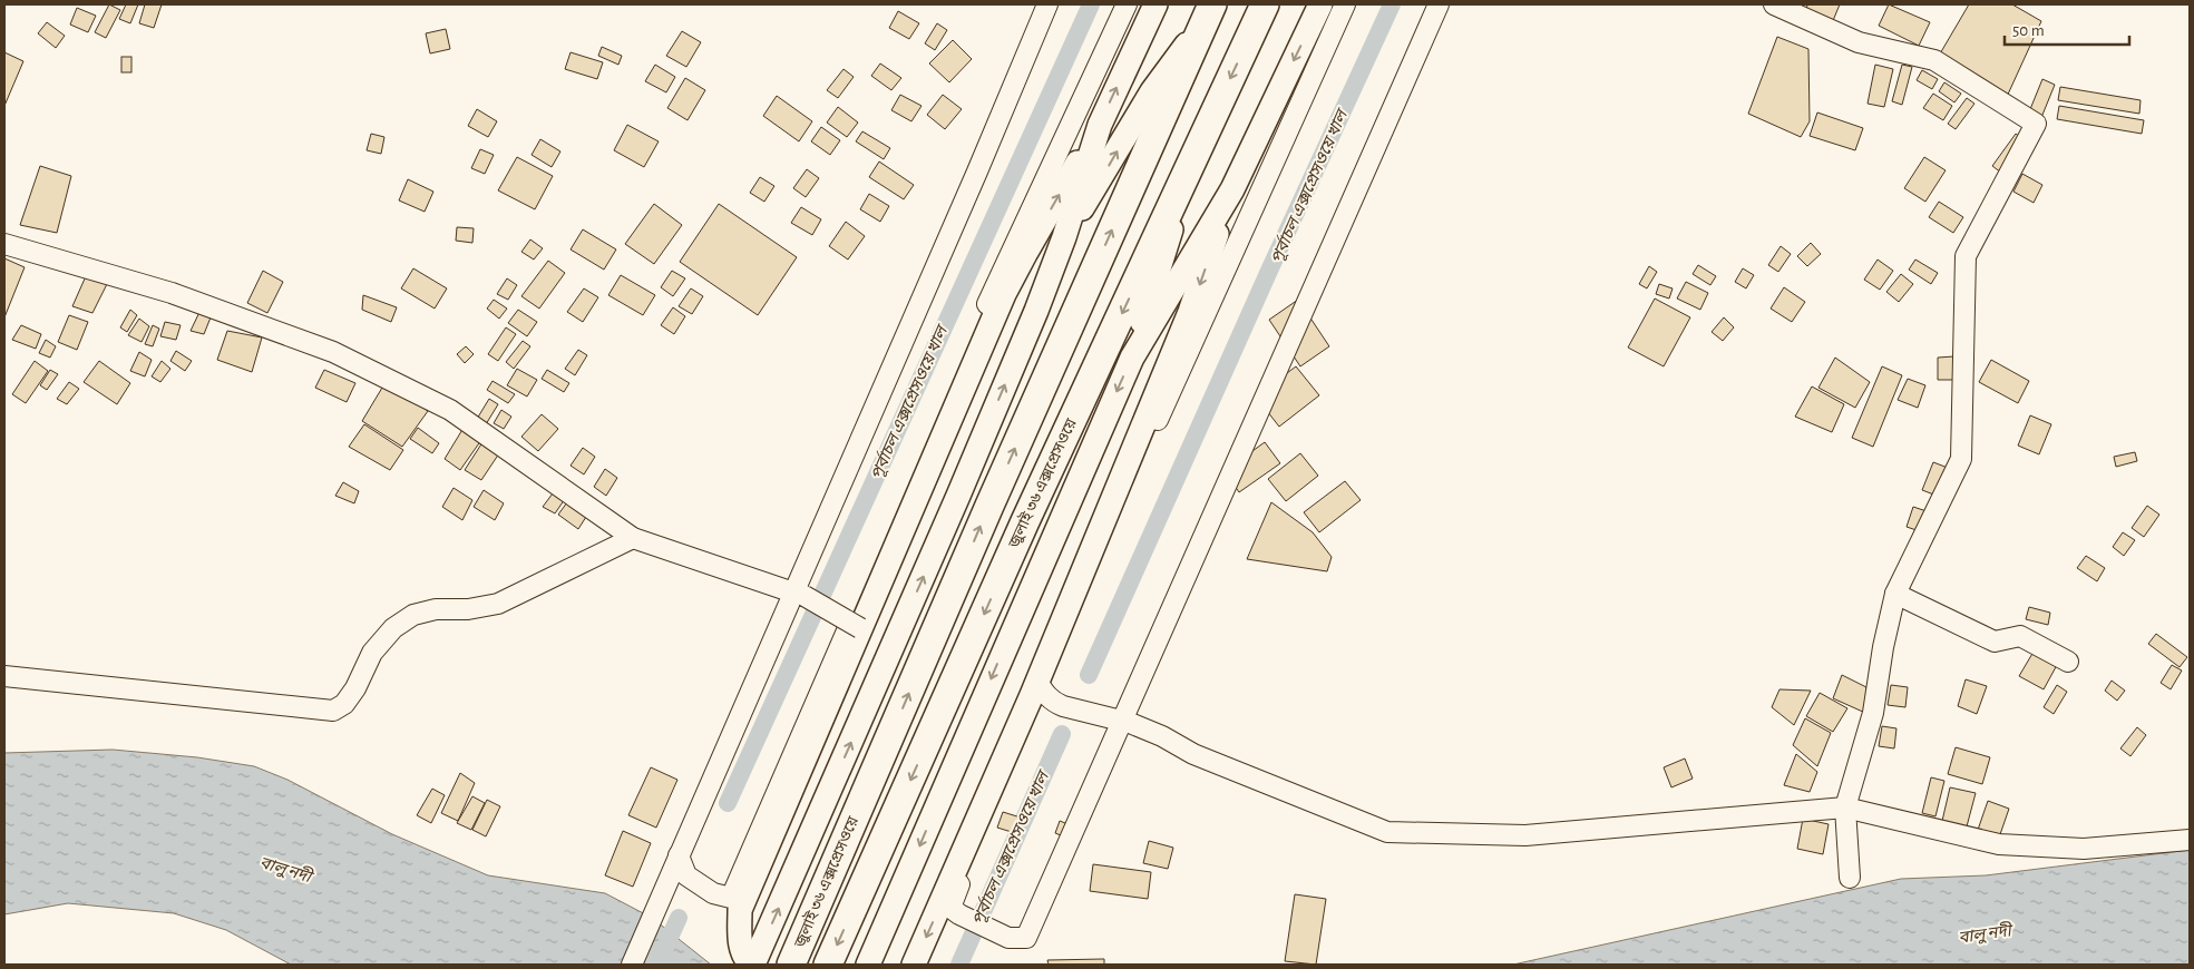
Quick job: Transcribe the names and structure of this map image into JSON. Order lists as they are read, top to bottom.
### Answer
{
  "streets": {
    "highway": ["জুলাই ৩৬ এক্সপ্রেসওয়ে"]
  },
  "water": ["পূর্বাচল এক্সপ্রেসওয়ে খাল", "বালু নদী"],
  "scale_bar": "50 m"
}
